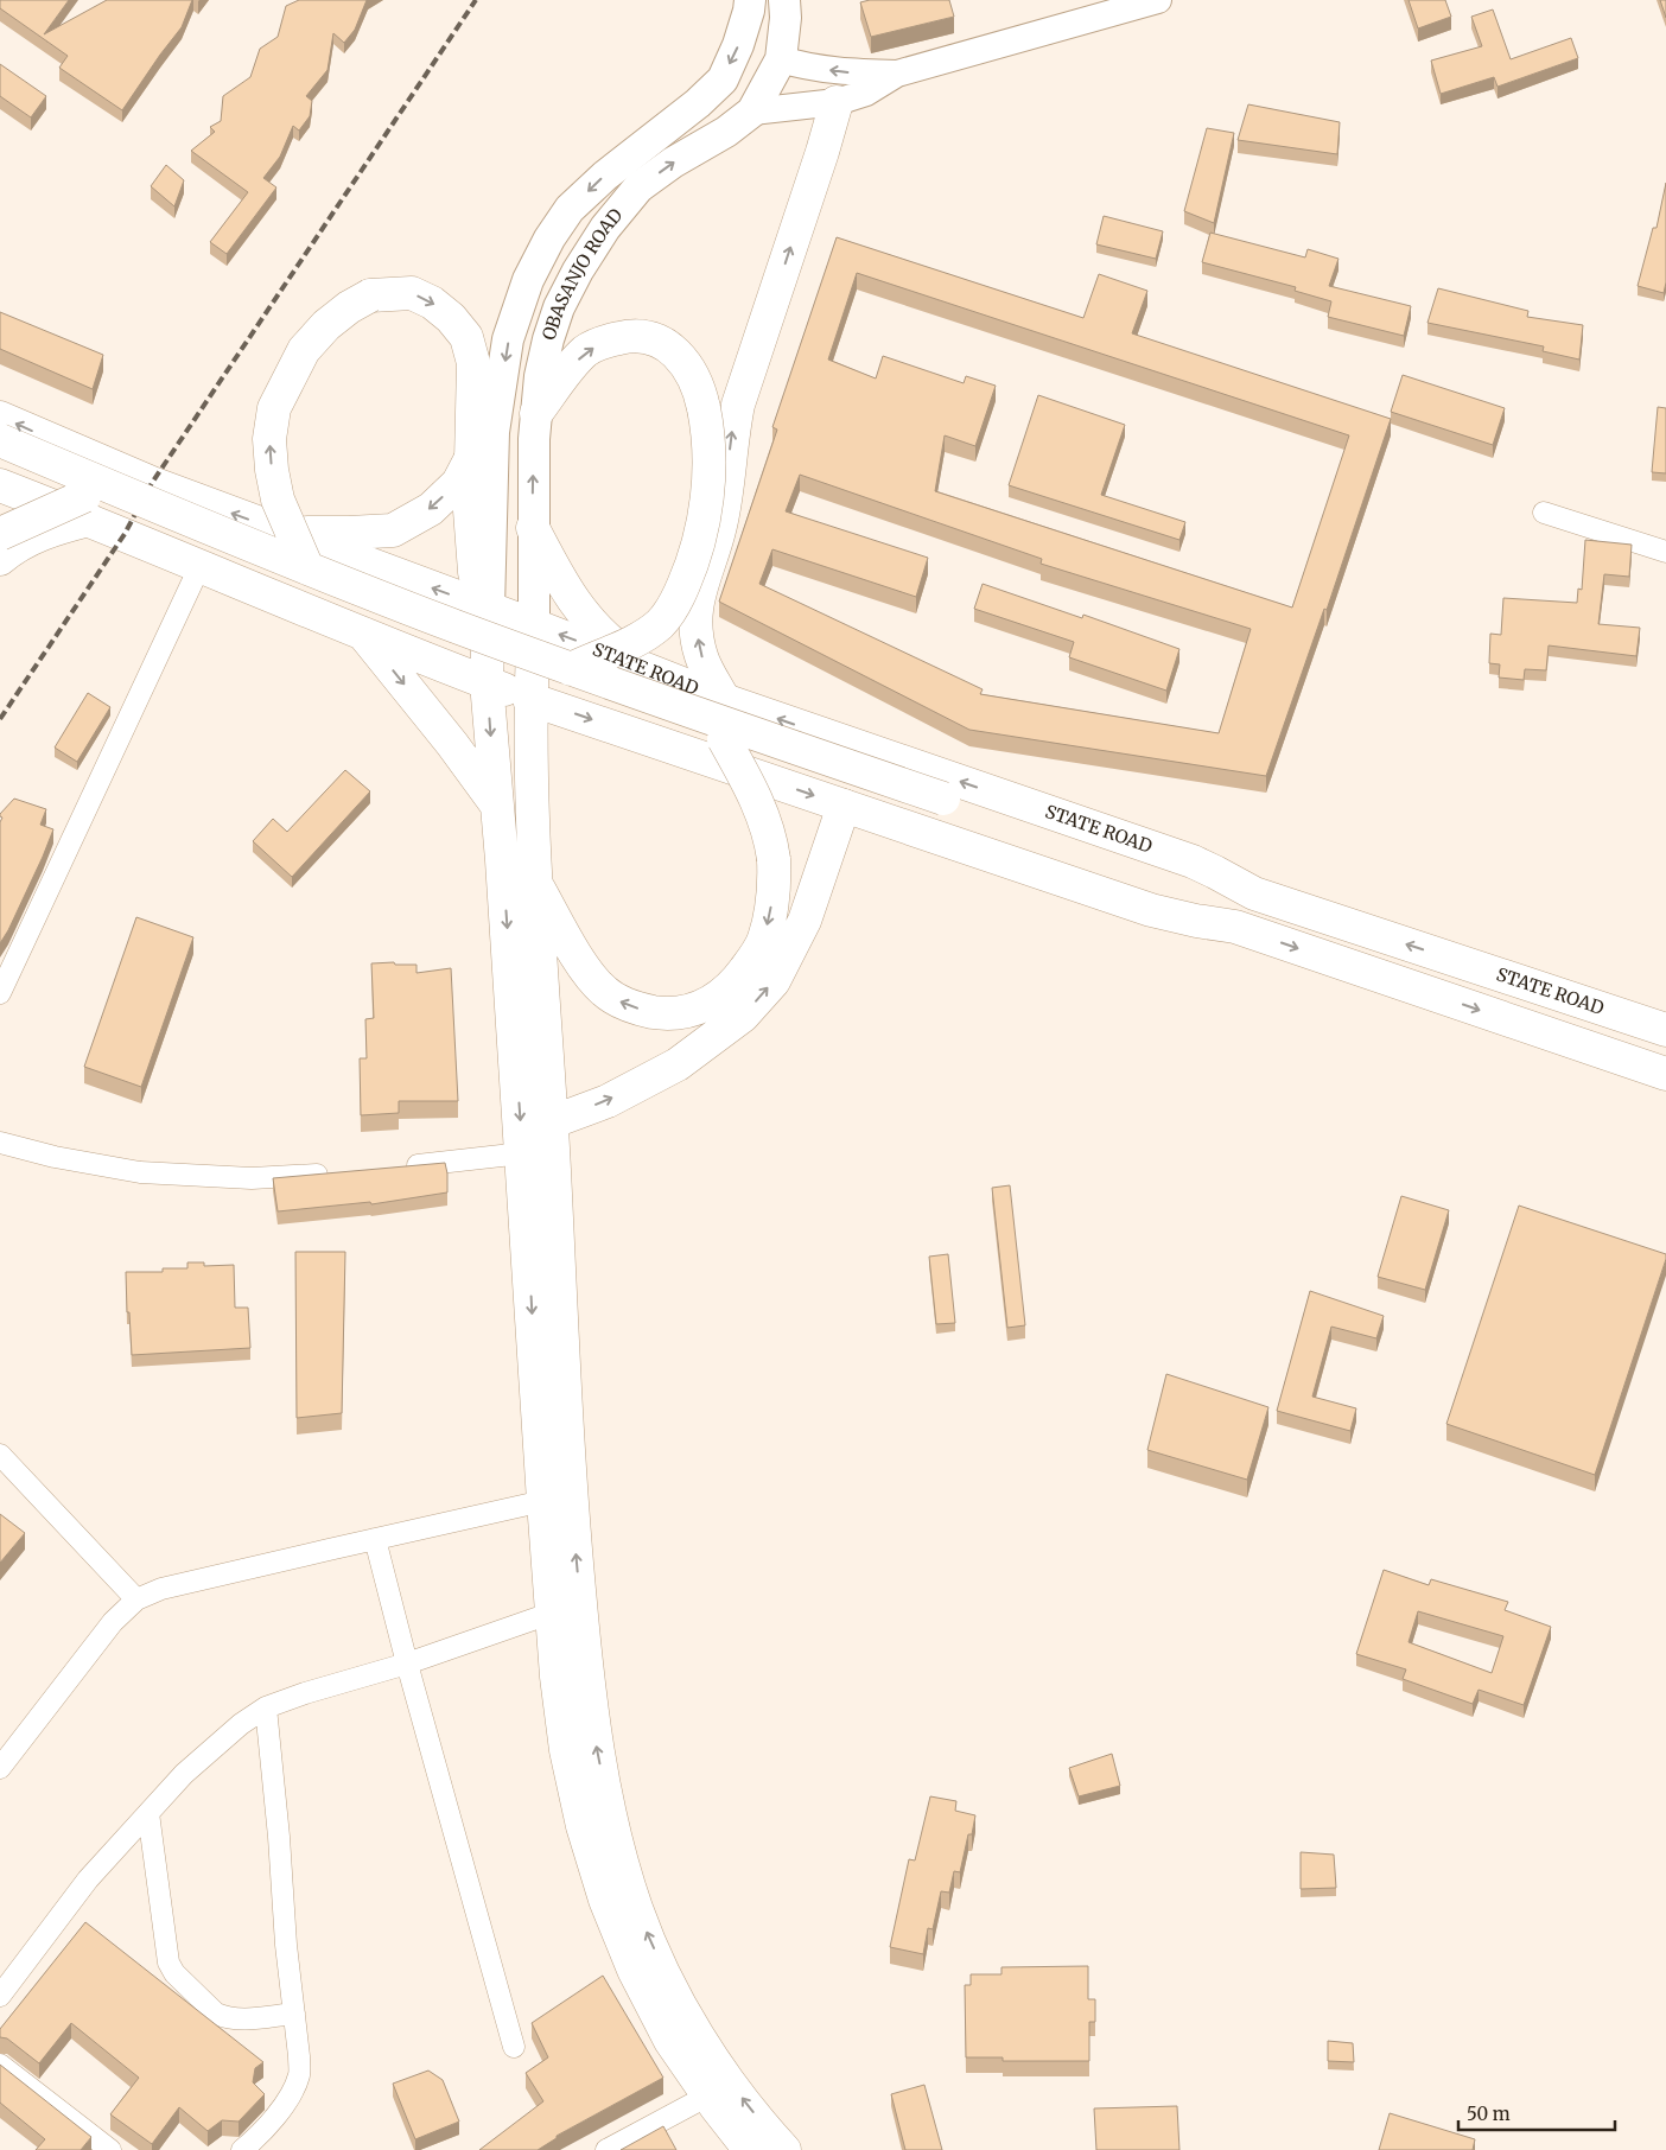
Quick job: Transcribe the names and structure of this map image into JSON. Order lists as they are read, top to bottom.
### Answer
{
  "streets": {
    "main road": ["OBASANJO ROAD", "STATE ROAD"]
  },
  "crossings": [
    ["OBASANJO ROAD", "STATE ROAD"]
  ],
  "scale_bar": "50 m"
}
